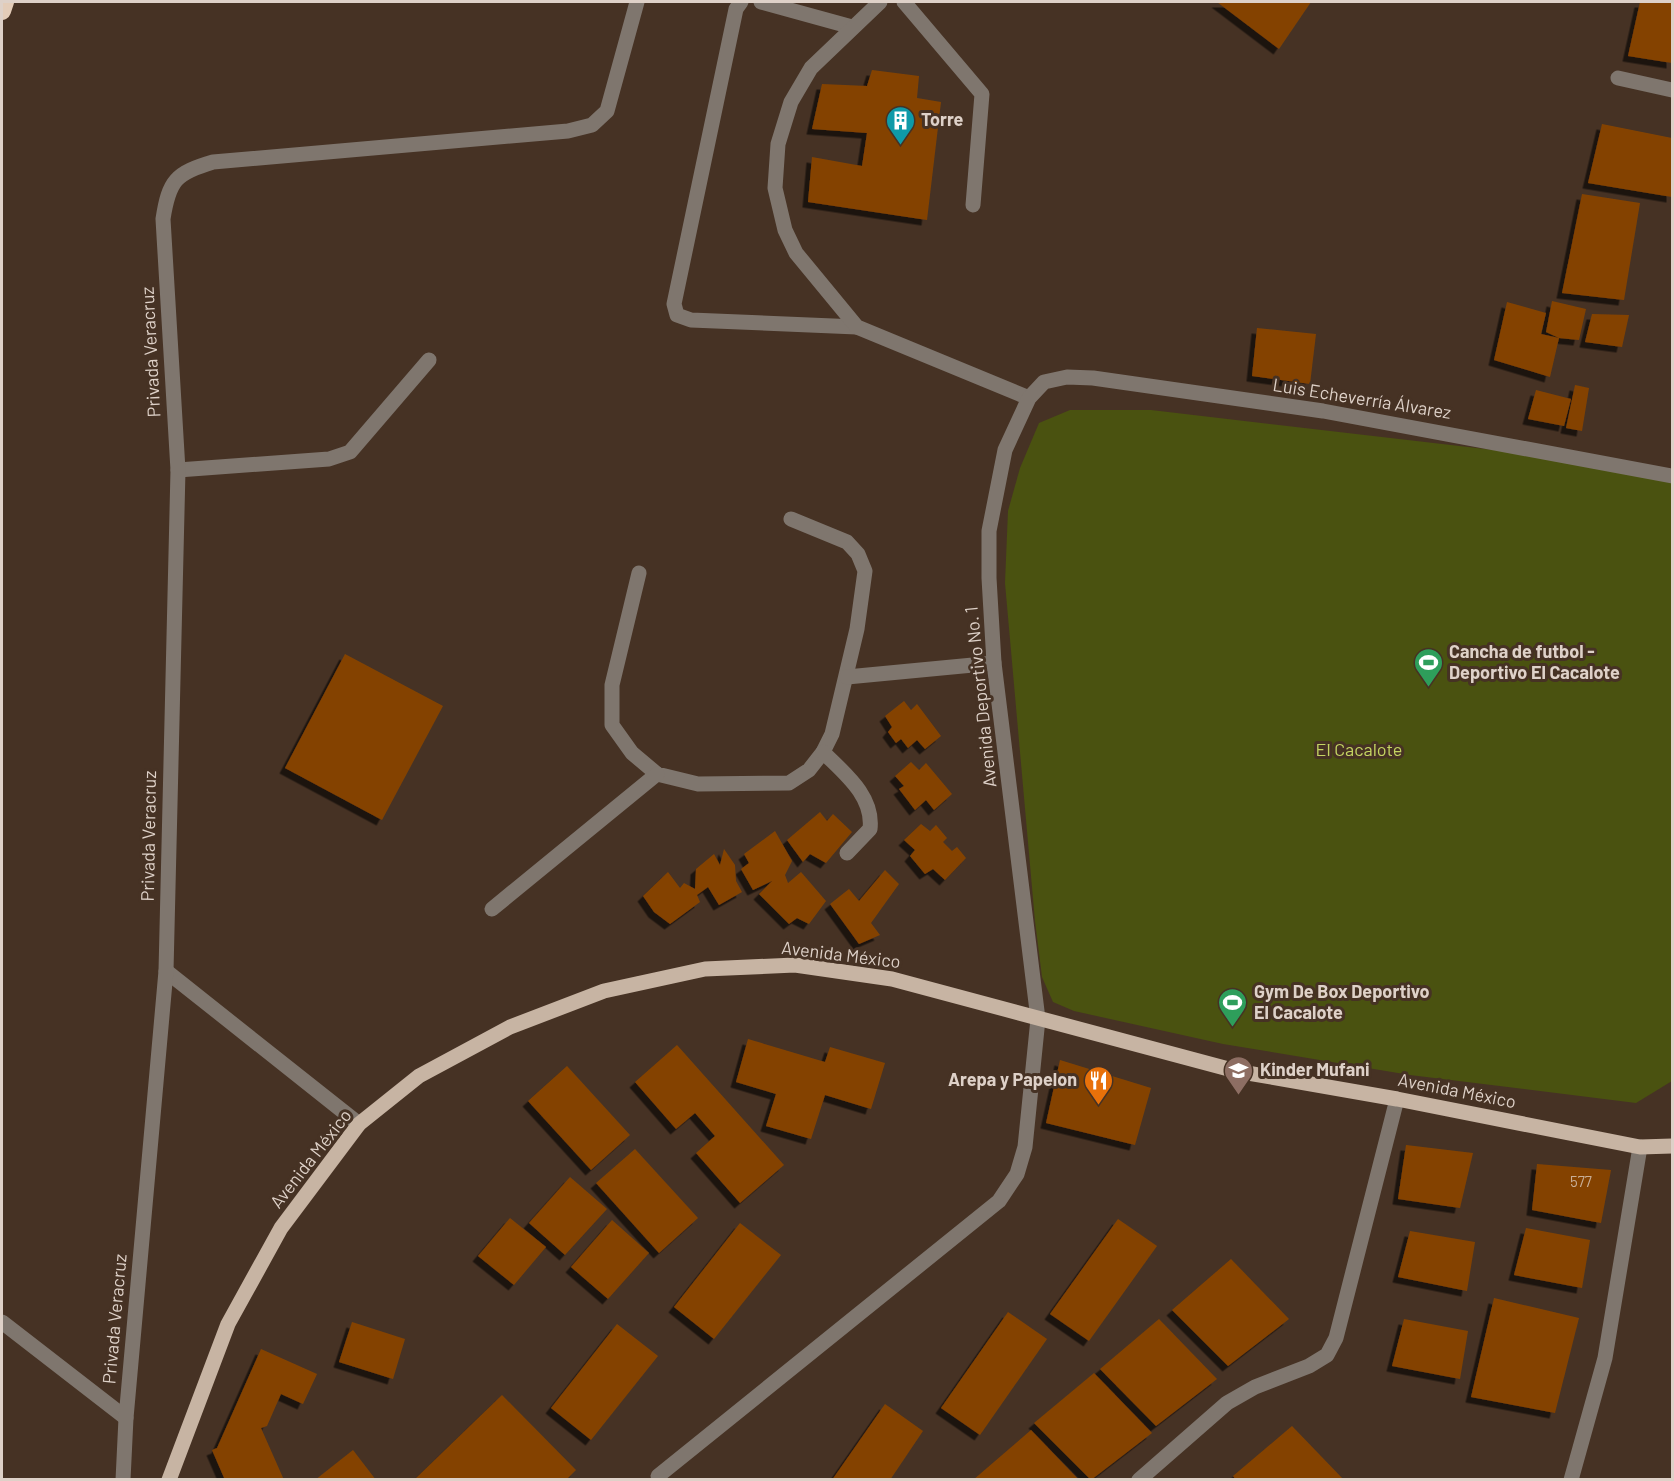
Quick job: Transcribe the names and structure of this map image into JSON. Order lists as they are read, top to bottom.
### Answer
{
  "streets": {
    "main road": ["Avenida México"],
    "street": ["Privada Veracruz", "Luis Echeverría Álvarez", "Avenida Deportivo No. 1"]
  },
  "crossings": [
    ["Luis Echeverría Álvarez", "Avenida Deportivo No. 1"],
    ["Avenida Deportivo No. 1", "Avenida México"]
  ],
  "parks": ["El Cacalote"],
  "places": {
    "building": ["Torre"],
    "sports": ["Cancha de futbol - Deportivo El Cacalote", "Gym De Box Deportivo El Cacalote"],
    "school or university": ["Kinder Mufani"],
    "restaurant": ["Arepa y Papelon"]
  },
  "house_numbers": ["577"]
}
